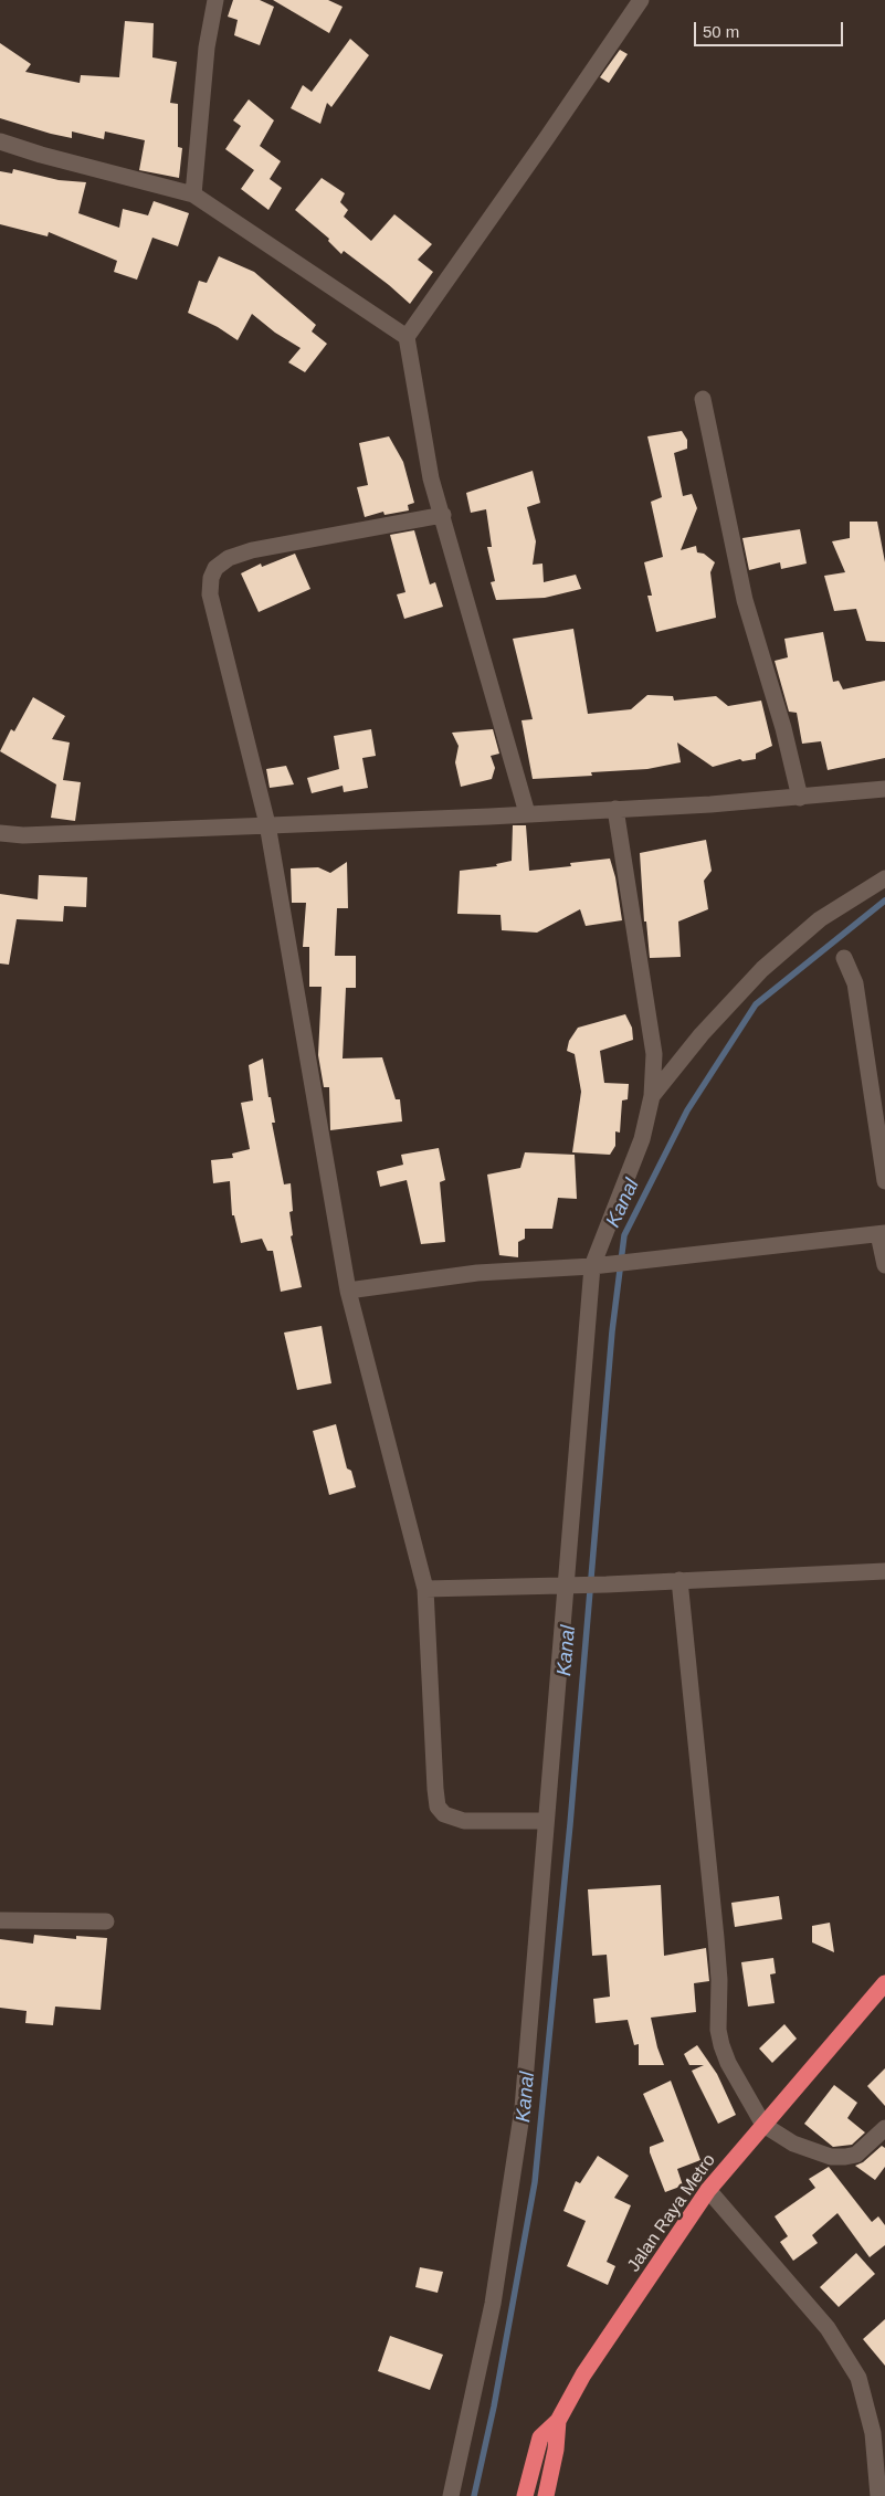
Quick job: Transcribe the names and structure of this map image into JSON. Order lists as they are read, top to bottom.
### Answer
{
  "streets": {
    "highway": ["Jalan Raya Metro"]
  },
  "water": ["Kanal"],
  "scale_bar": "50 m"
}
